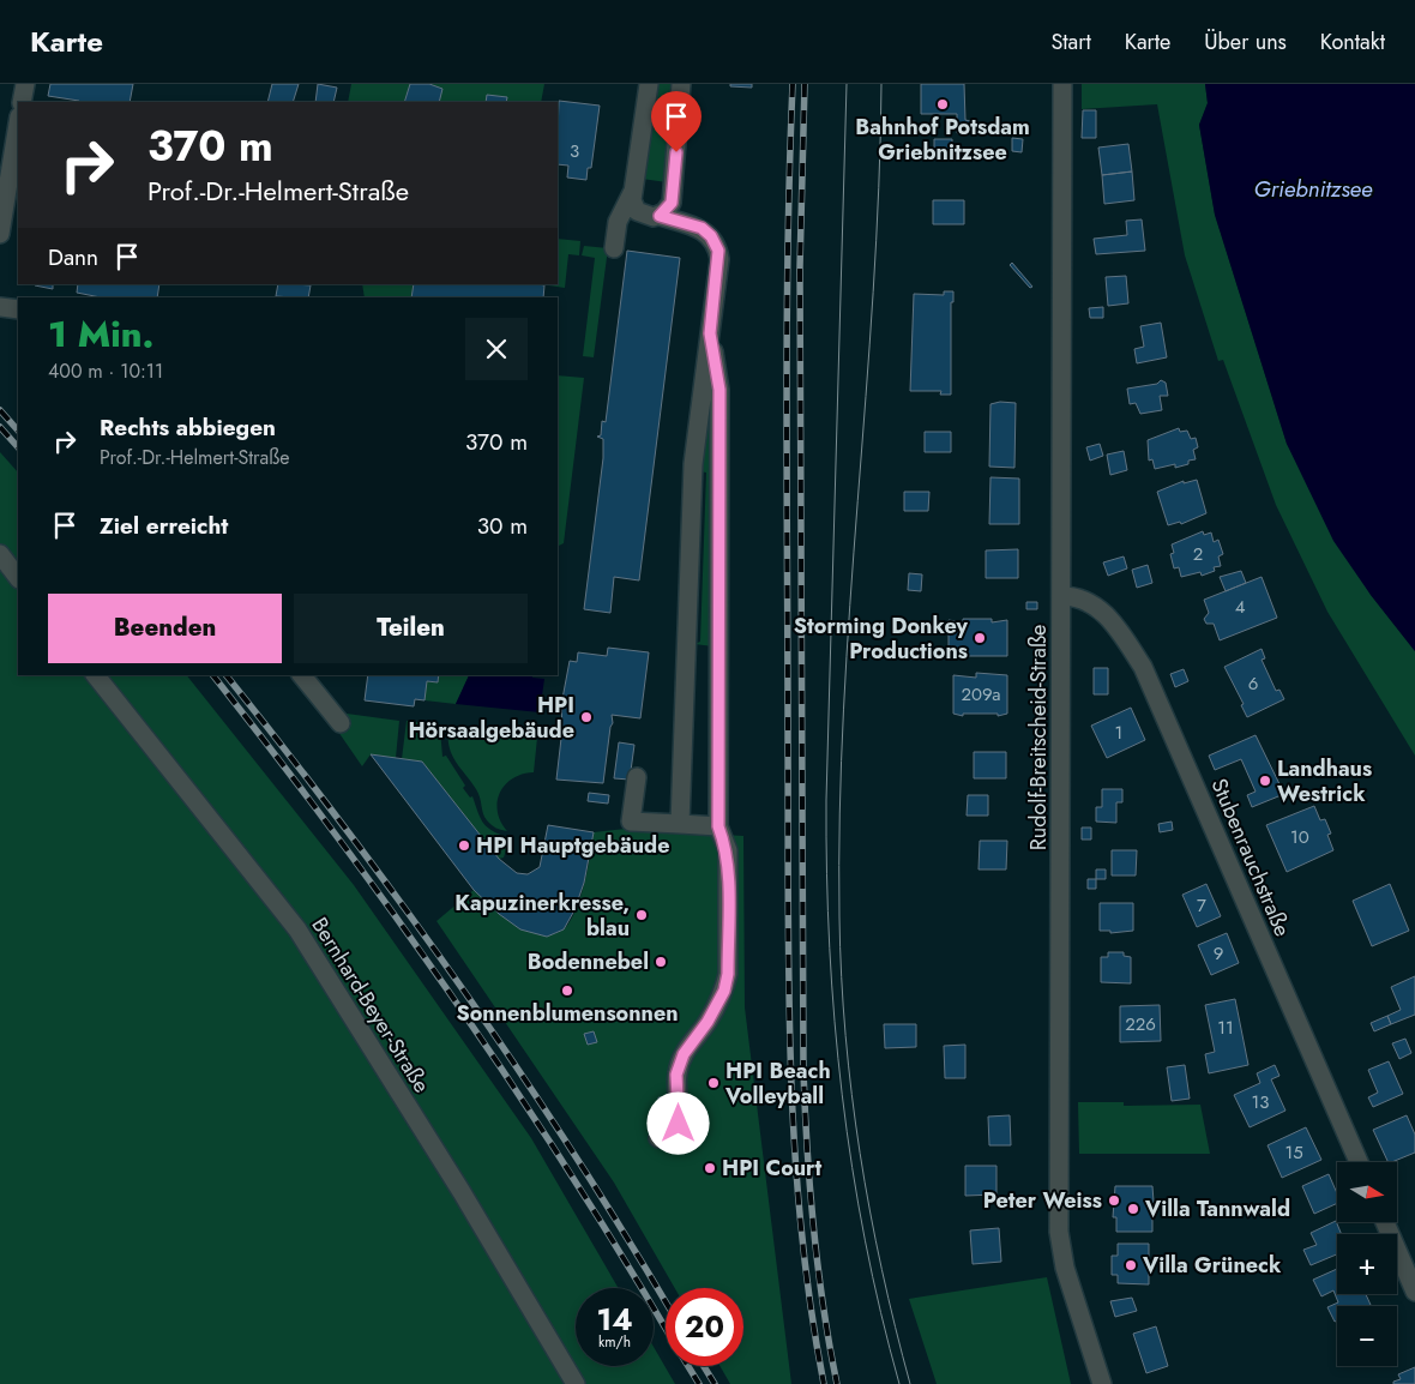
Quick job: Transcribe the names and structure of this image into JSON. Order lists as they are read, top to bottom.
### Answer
{
  "streets": {
    "street": ["Rudolf-Breitscheid-Straße", "Stubenrauchstraße", "Bernhard-Beyer-Straße"]
  },
  "crossings": [
    ["Rudolf-Breitscheid-Straße", "Stubenrauchstraße"]
  ],
  "water": ["Griebnitzsee"],
  "places": [
    "Bahnhof Potsdam Griebnitzsee",
    "Storming Donkey Productions",
    "HPI Hörsaalgebäude",
    "Landhaus Westrick",
    "HPI Hauptgebäude",
    "Kapuzinerkresse, blau",
    "Bodennebel",
    "Sonnenblumensonnen",
    "HPI Beach Volleyball",
    "HPI Court",
    "Peter Weiss",
    "Villa Tannwald",
    "Villa Grüneck"
  ],
  "house_numbers": [
    "3",
    "2",
    "4",
    "6",
    "209a",
    "1",
    "10",
    "7",
    "9",
    "226",
    "11",
    "13",
    "15"
  ],
  "north": "right",
  "page": {
    "header": "Karte",
    "nav": [
      "Start",
      "Karte",
      "Über uns",
      "Kontakt"
    ],
    "turn": ["370 m", "Prof.-Dr.-Helmert-Straße"],
    "then": "Dann",
    "heading": ["1 Min.", "400 m · 10:11"],
    "list": [
      {
        "name": "Rechts abbiegen",
        "note": "Prof.-Dr.-Helmert-Straße",
        "value": "370 m"
      },
      {
        "name": "Ziel erreicht",
        "value": "30 m"
      }
    ],
    "buttons": ["Beenden", "Teilen"],
    "map_buttons": ["+", "−"],
    "speed": "14 km/h",
    "limit": "20"
  }
}
